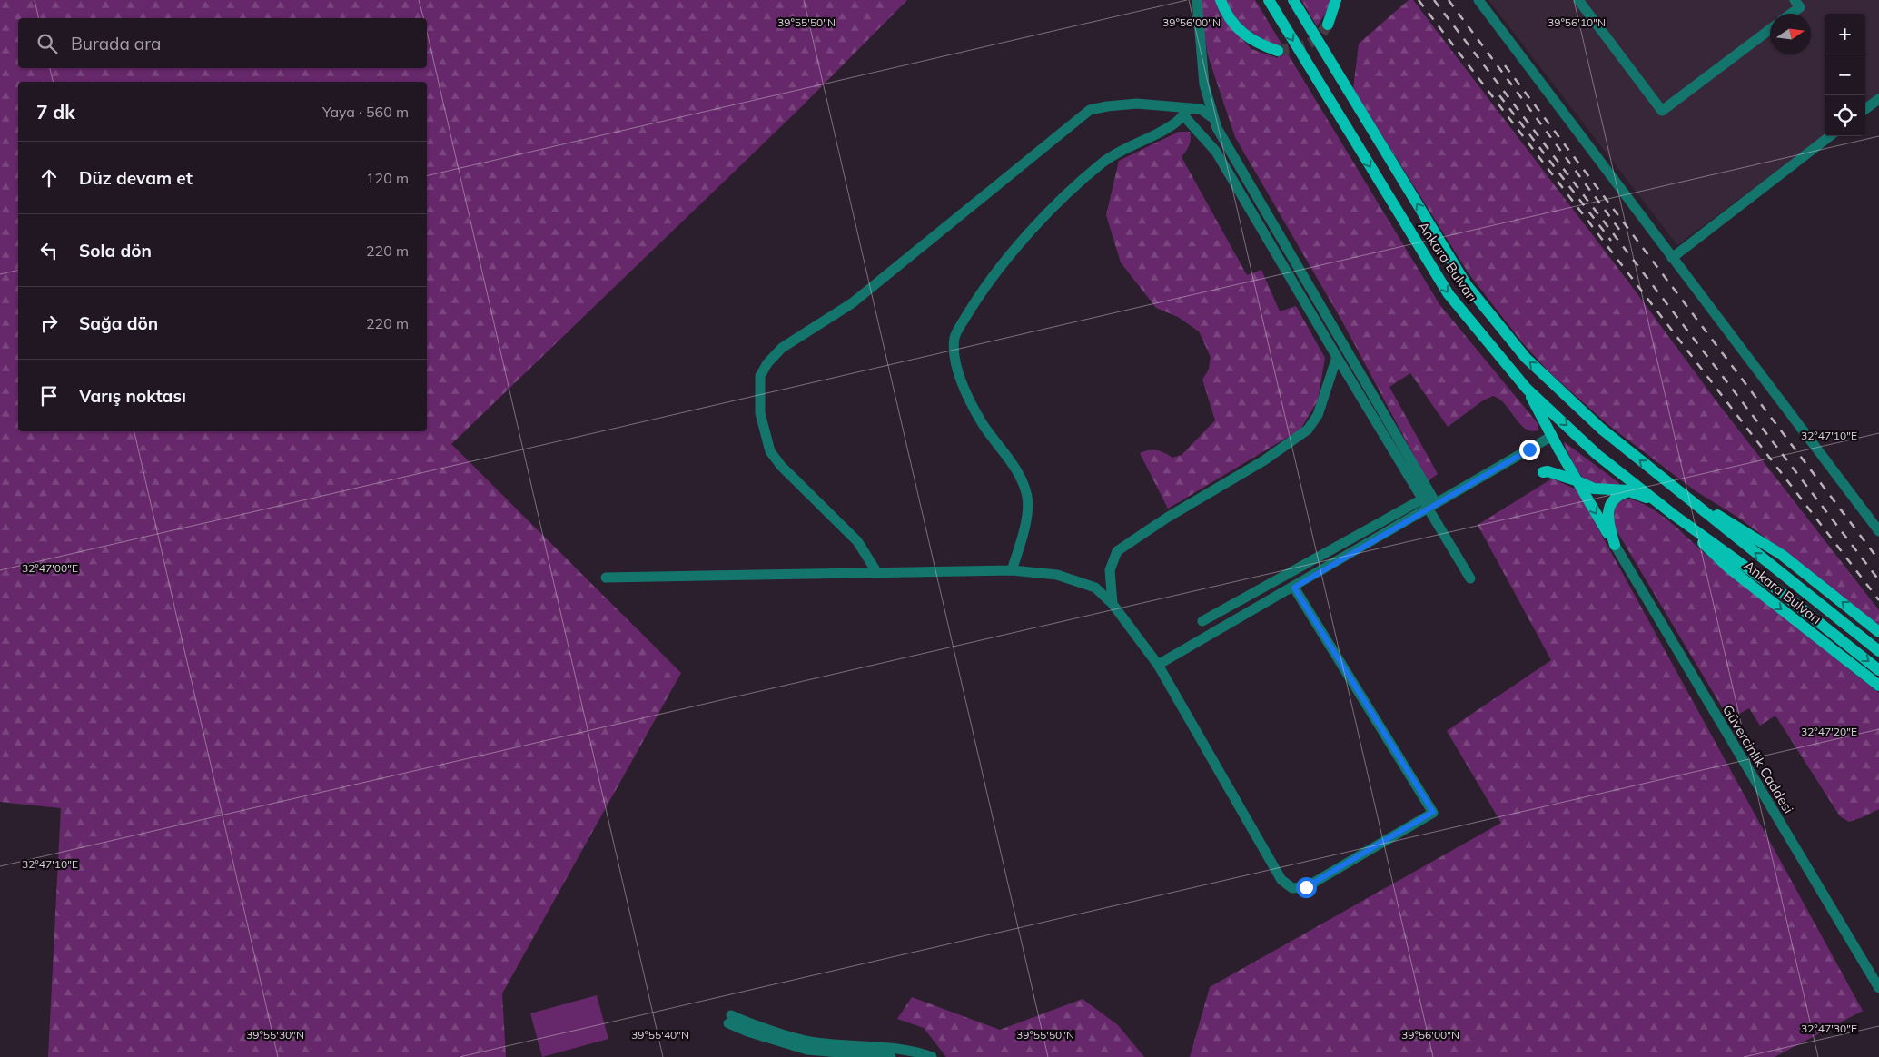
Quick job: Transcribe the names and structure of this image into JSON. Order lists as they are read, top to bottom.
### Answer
{
  "streets": {
    "main road": ["Ankara Bulvarı"],
    "street": ["Güvercinlik Caddesi"]
  },
  "north": "right",
  "page": {
    "map_buttons": ["+", "−"],
    "search": "Burada ara",
    "heading": ["7 dk", "Yaya · 560 m"],
    "list": [
      ["Düz devam et", "120 m"],
      ["Sola dön", "220 m"],
      ["Sağa dön", "220 m"],
      "Varış noktası"
    ]
  },
  "coordinates": [
    "39°55'50\"N",
    "39°56'00\"N",
    "39°56'10\"N",
    "32°47'10\"E",
    "32°47'00\"E",
    "32°47'20\"E",
    "32°47'30\"E",
    "39°55'30\"N",
    "39°55'40\"N"
  ]
}
